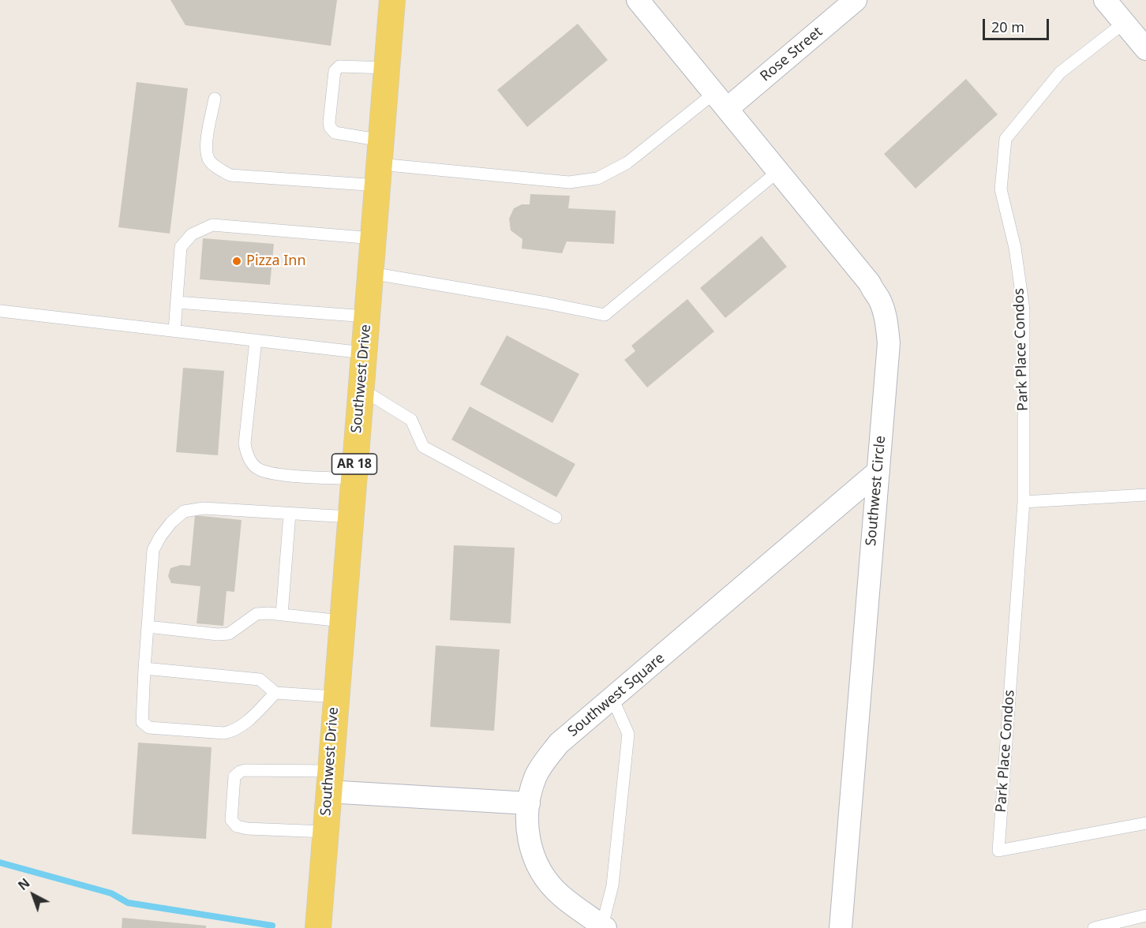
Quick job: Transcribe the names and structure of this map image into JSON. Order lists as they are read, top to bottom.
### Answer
{
  "streets": {
    "main road": ["Southwest Drive", "AR 18"],
    "street": ["Rose Street", "Southwest Circle", "Southwest Square"],
    "lane": ["Park Place Condos"]
  },
  "crossings": [
    ["Rose Street", "Southwest Circle"],
    ["Southwest Circle", "Southwest Square"]
  ],
  "places": ["Pizza Inn"],
  "scale_bar": "20 m",
  "north": "top left"
}
